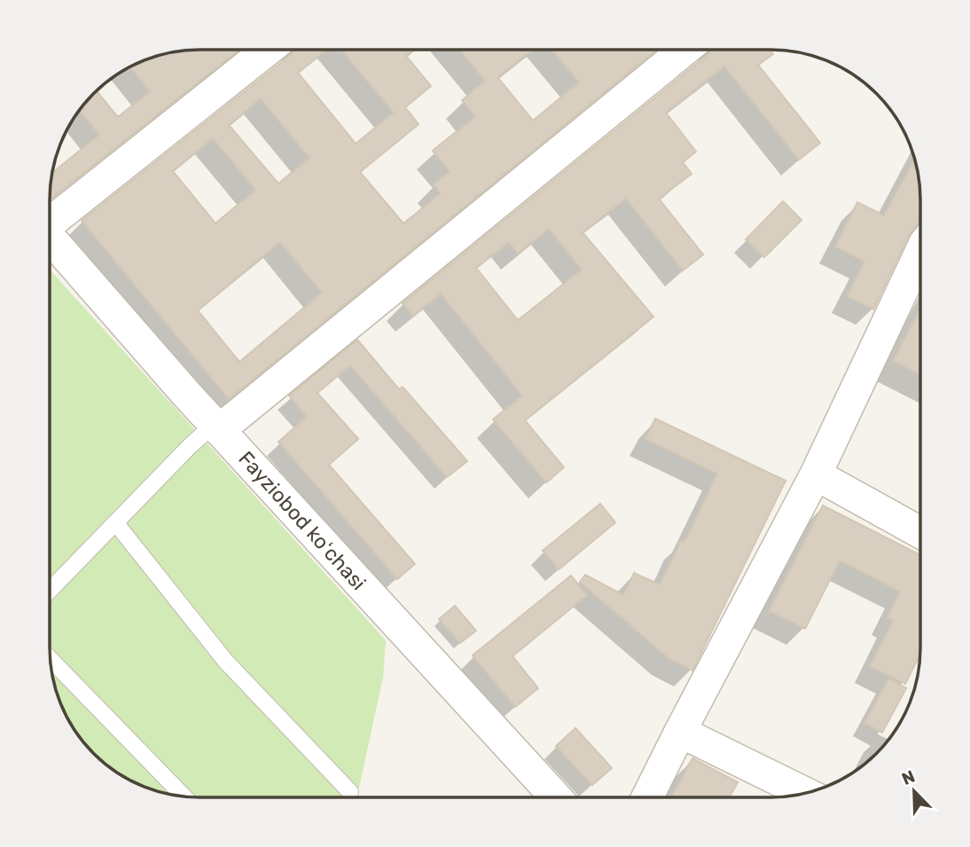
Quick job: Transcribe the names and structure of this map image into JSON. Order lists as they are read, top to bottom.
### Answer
{
  "streets": {
    "street": ["Fayziobod koʻchasi"]
  },
  "north": "top left"
}
